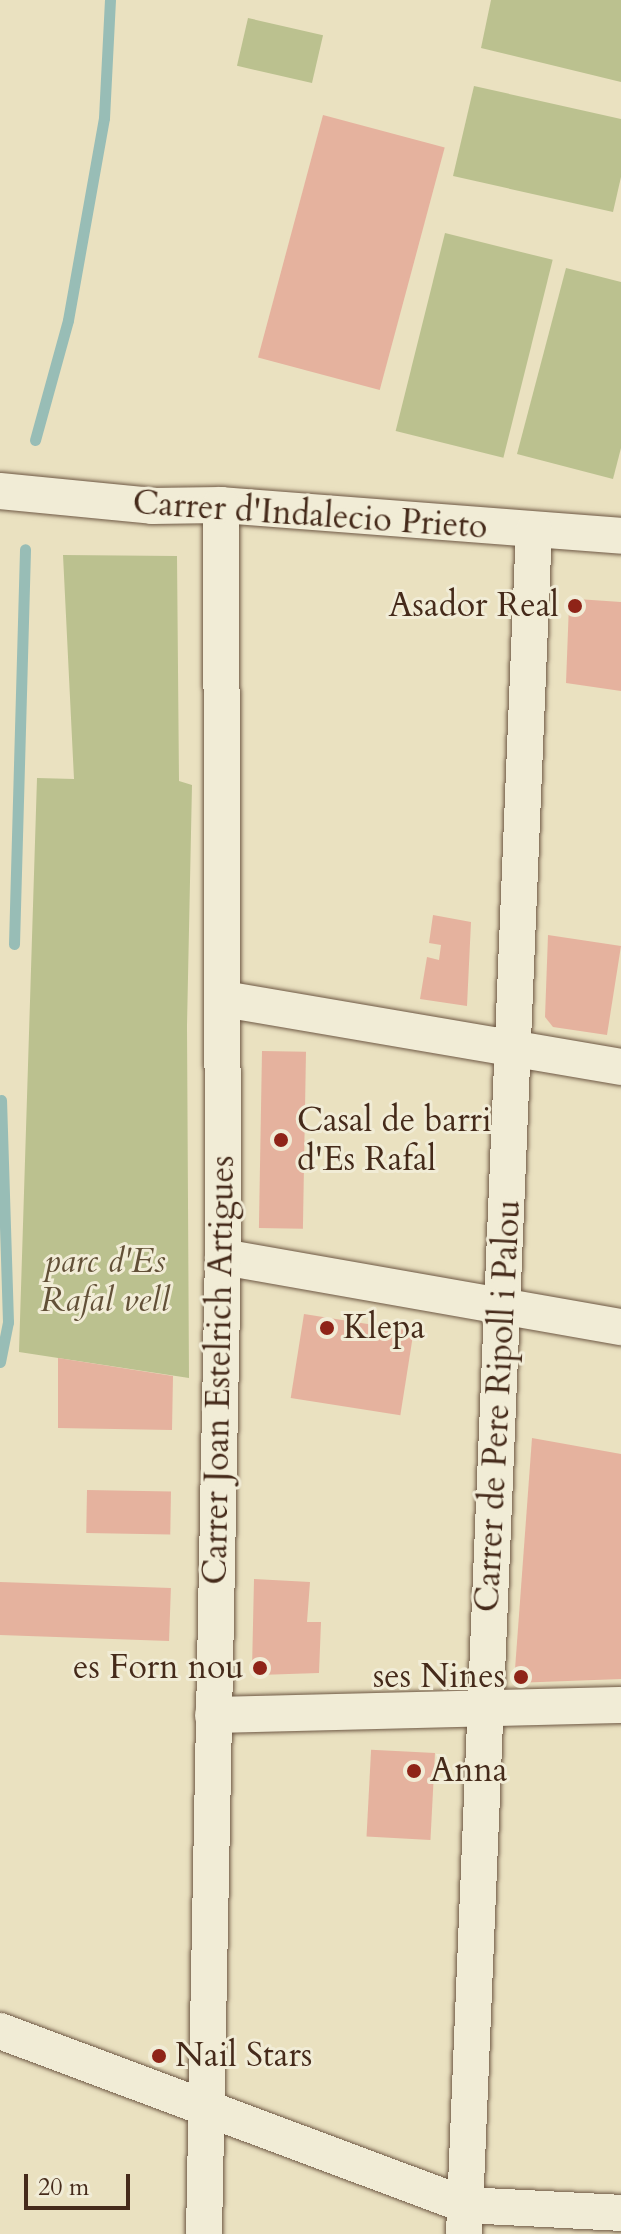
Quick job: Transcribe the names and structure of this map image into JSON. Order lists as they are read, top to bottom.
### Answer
{
  "streets": {
    "street": ["Carrer d'Indalecio Prieto", "Carrer Joan Estelrich Artigues", "Carrer de Pere Ripoll i Palou"]
  },
  "crossings": [
    ["Carrer d'Indalecio Prieto", "Carrer Joan Estelrich Artigues"],
    ["Carrer d'Indalecio Prieto", "Carrer de Pere Ripoll i Palou"]
  ],
  "parks": ["parc d'Es Rafal vell"],
  "places": [
    "Asador Real",
    "Casal de barri d'Es Rafal",
    "Klepa",
    "es Forn nou",
    "ses Nines",
    "Anna",
    "Nail Stars"
  ],
  "scale_bar": "20 m"
}
